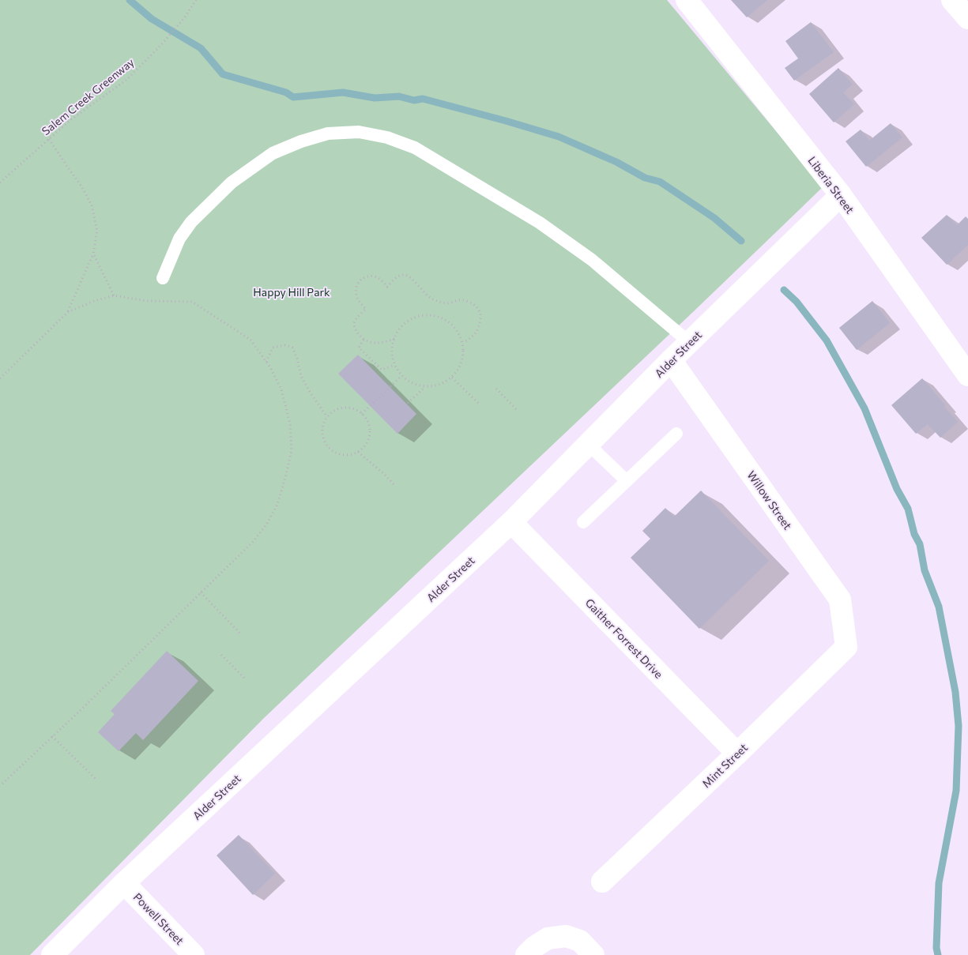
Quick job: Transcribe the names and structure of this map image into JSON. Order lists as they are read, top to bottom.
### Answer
{
  "streets": {
    "street": [
      "Liberia Street",
      "Alder Street",
      "Willow Street",
      "Gaither Forrest Drive",
      "Mint Street",
      "Powell Street"
    ],
    "path": ["Salem Creek Greenway"]
  },
  "crossings": [
    ["Liberia Street", "Alder Street"],
    ["Alder Street", "Willow Street"],
    ["Alder Street", "Gaither Forrest Drive"],
    ["Alder Street", "Powell Street"],
    ["Willow Street", "Mint Street"],
    ["Gaither Forrest Drive", "Mint Street"]
  ],
  "parks": ["Happy Hill Park"]
}
